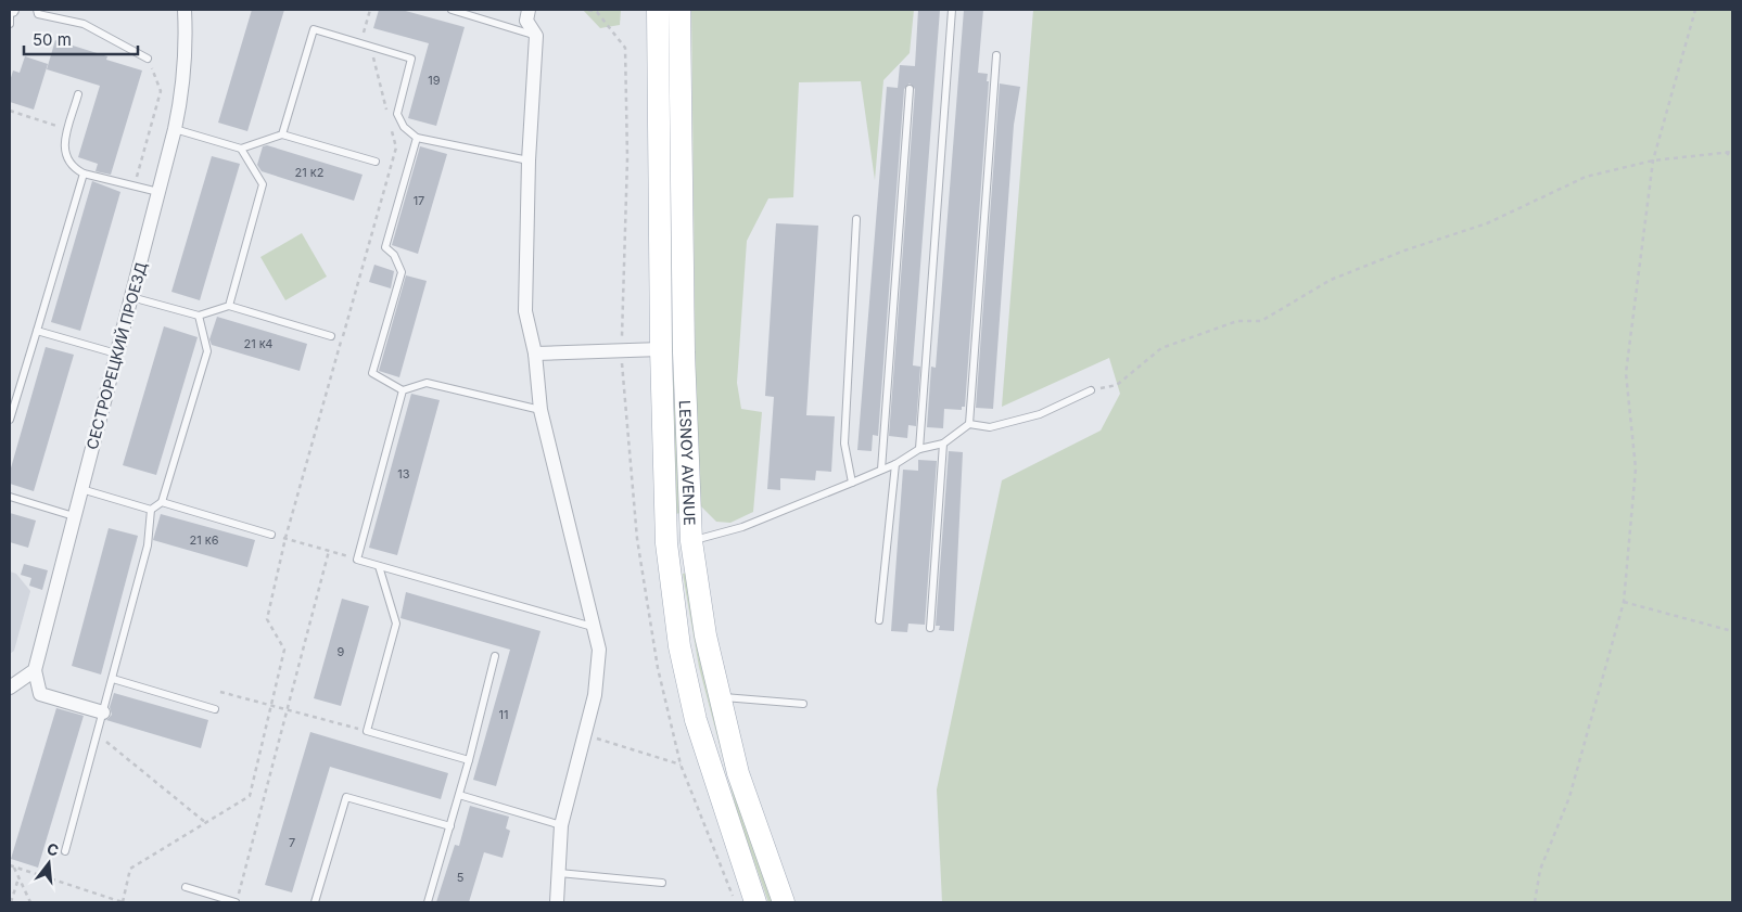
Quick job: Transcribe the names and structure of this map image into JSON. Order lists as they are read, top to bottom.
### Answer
{
  "streets": {
    "main road": ["LESNOY AVENUE"],
    "street": ["СЕСТРОРЕЦКИЙ ПРОЕЗД"]
  },
  "house_numbers": [
    "19",
    "21 к2",
    "17",
    "21 к4",
    "13",
    "21 к6",
    "9",
    "11",
    "7",
    "5"
  ],
  "scale_bar": "50 m",
  "north": "top"
}
